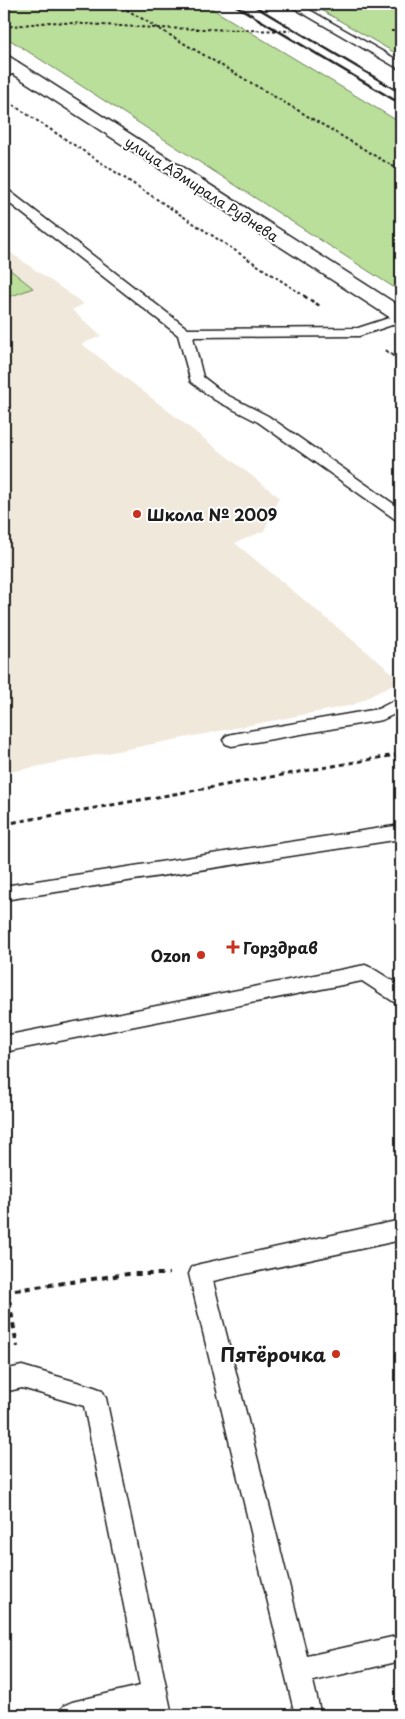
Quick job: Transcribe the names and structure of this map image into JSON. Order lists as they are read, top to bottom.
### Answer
{
  "streets": {
    "street": ["улица Адмирала Руднева"]
  },
  "places": {
    "other": ["Школа № 2009", "Ozon", "Пятёрочка"],
    "health": ["Горздрав"]
  }
}
